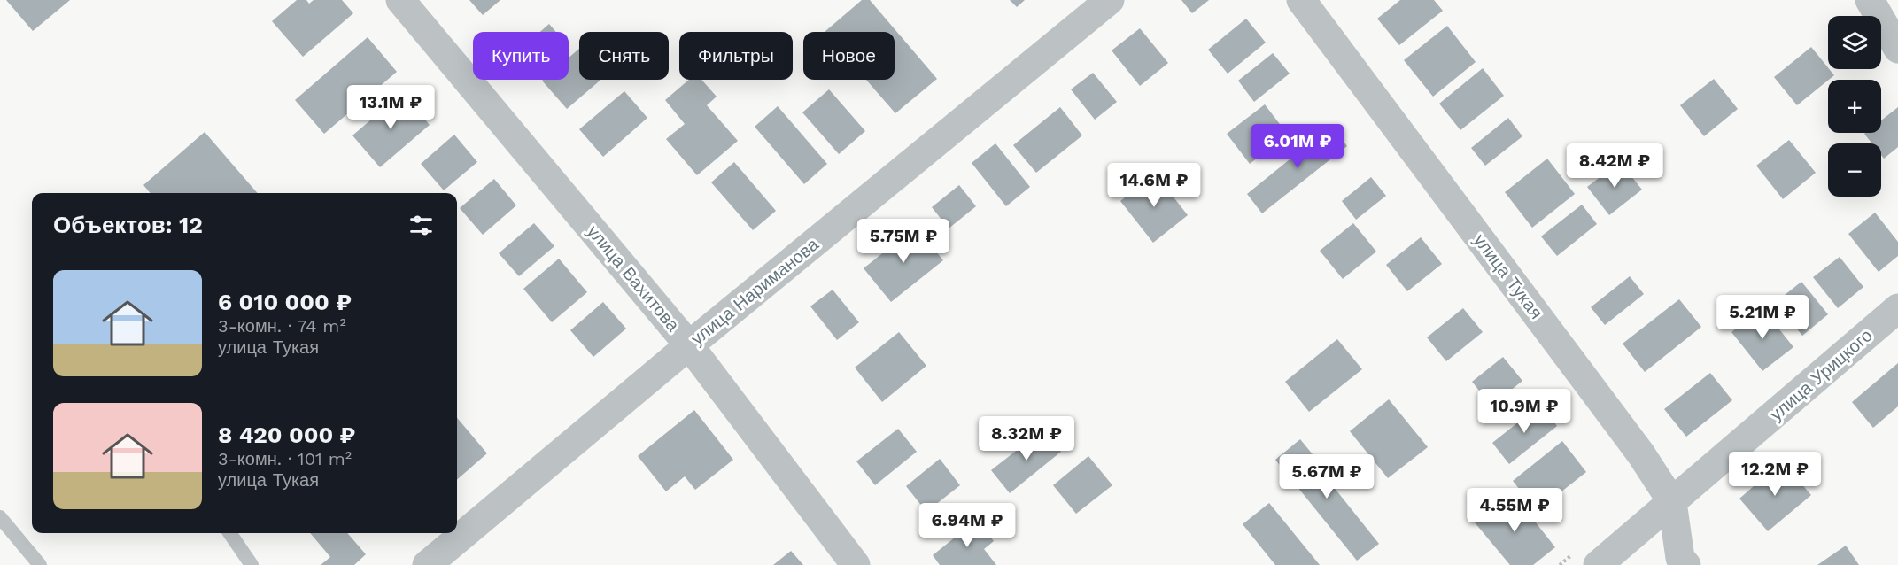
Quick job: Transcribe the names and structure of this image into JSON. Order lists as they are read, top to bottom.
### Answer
{
  "streets": {
    "street": [
      "улица Тукая",
      "улица Вахитова",
      "улица Нариманова",
      "улица Урицкого"
    ]
  },
  "crossings": [
    ["улица Тукая", "улица Урицкого"],
    ["улица Вахитова", "улица Нариманова"]
  ],
  "page": {
    "map_buttons": ["+", "−"],
    "chip": [
      "Купить",
      "Снять",
      "Фильтры",
      "Новое"
    ],
    "price": [
      "13.1M ₽",
      "6.01M ₽",
      "8.42M ₽",
      "14.6M ₽",
      "5.75M ₽",
      "5.21M ₽",
      "10.9M ₽",
      "8.32M ₽",
      "12.2M ₽",
      "5.67M ₽",
      "4.55M ₽",
      "6.94M ₽"
    ],
    "heading": "Объектов: 12",
    "list": [
      {
        "name": "6 010 000 ₽",
        "note": "3-комн. · 74 m² · улица Тукая"
      },
      {
        "name": "8 420 000 ₽",
        "note": "3-комн. · 101 m² · улица Тукая"
      }
    ]
  }
}
